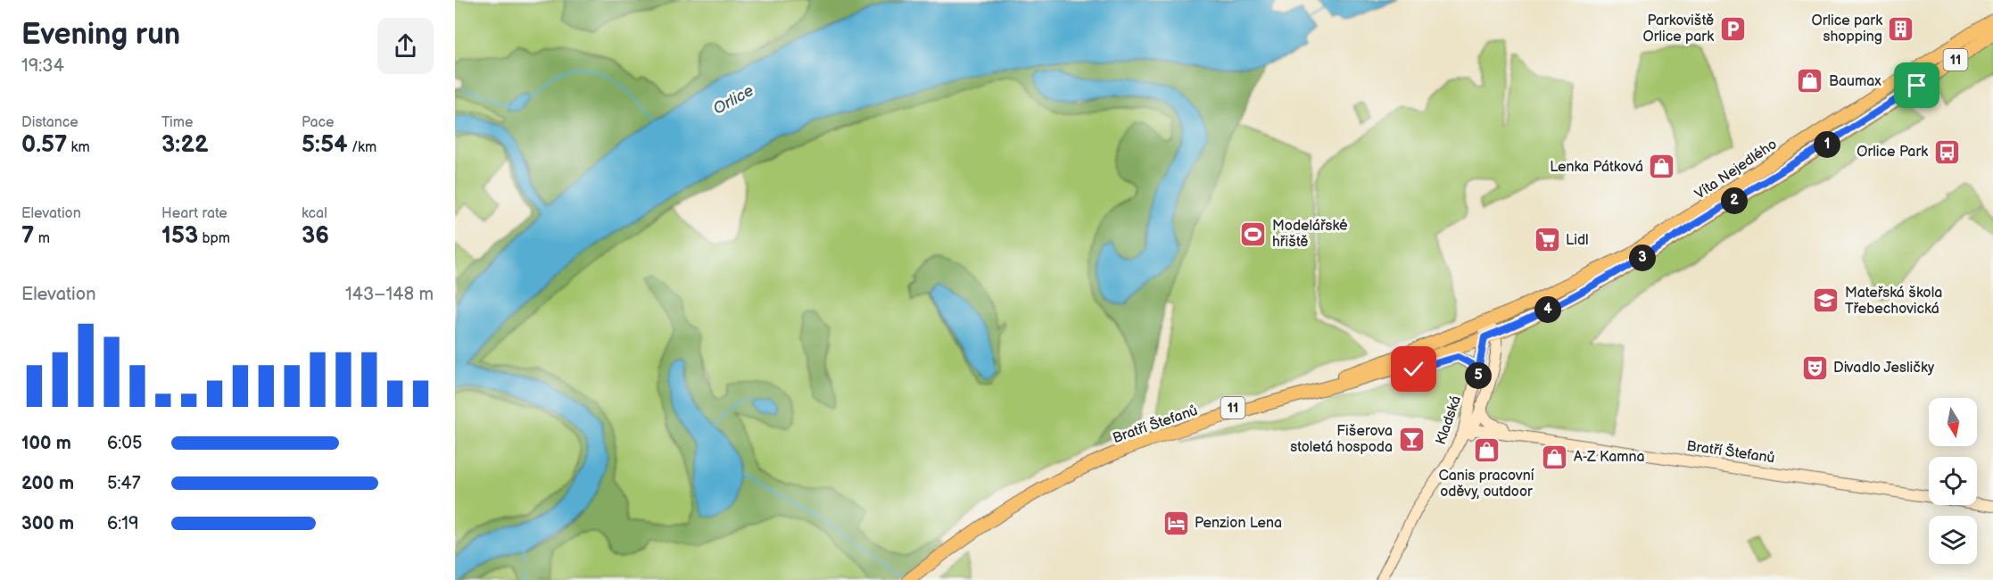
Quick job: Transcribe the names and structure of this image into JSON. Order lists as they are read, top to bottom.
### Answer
{
  "streets": {
    "main road": [
      "11",
      "Víta Nejedlého",
      "Kladská",
      "Bratří Štefanů"
    ]
  },
  "crossings": [
    ["Víta Nejedlého", "Kladská"],
    ["Víta Nejedlého", "Bratří Štefanů"],
    ["Kladská", "Bratří Štefanů"]
  ],
  "water": ["Orlice"],
  "places": {
    "parking": ["Parkoviště Orlice park"],
    "building": ["Orlice park shopping"],
    "shop": [
      "Baumax",
      "Lenka Pátková",
      "Canis pracovní oděvy, outdoor",
      "A-Z Kamna"
    ],
    "bus stop": ["Orlice Park"],
    "sports": ["Modelářské hřiště"],
    "supermarket": ["Lidl"],
    "school or university": ["Mateřská škola Třebechovická"],
    "theatre": ["Divadlo Jesličky"],
    "bar": ["Fišerova stoletá hospoda"],
    "hotel": ["Penzion Lena"]
  },
  "north": "bottom",
  "page": {
    "heading": ["Evening run", "19:34"],
    "stats": [
      ["Distance", "0.57 km"],
      ["Time", "3:22"],
      ["Pace", "5:54 /km"],
      ["Elevation", "7 m"],
      ["Heart rate", "153 bpm"],
      ["kcal", "36"]
    ],
    "pins": [
      "1",
      "2",
      "3",
      "4",
      "5"
    ],
    "chart": ["Elevation", "143–148 m"],
    "list": [
      {
        "name": "100 m",
        "note": "6:05"
      },
      {
        "name": "200 m",
        "note": "5:47"
      },
      {
        "name": "300 m",
        "note": "6:19"
      }
    ]
  }
}
